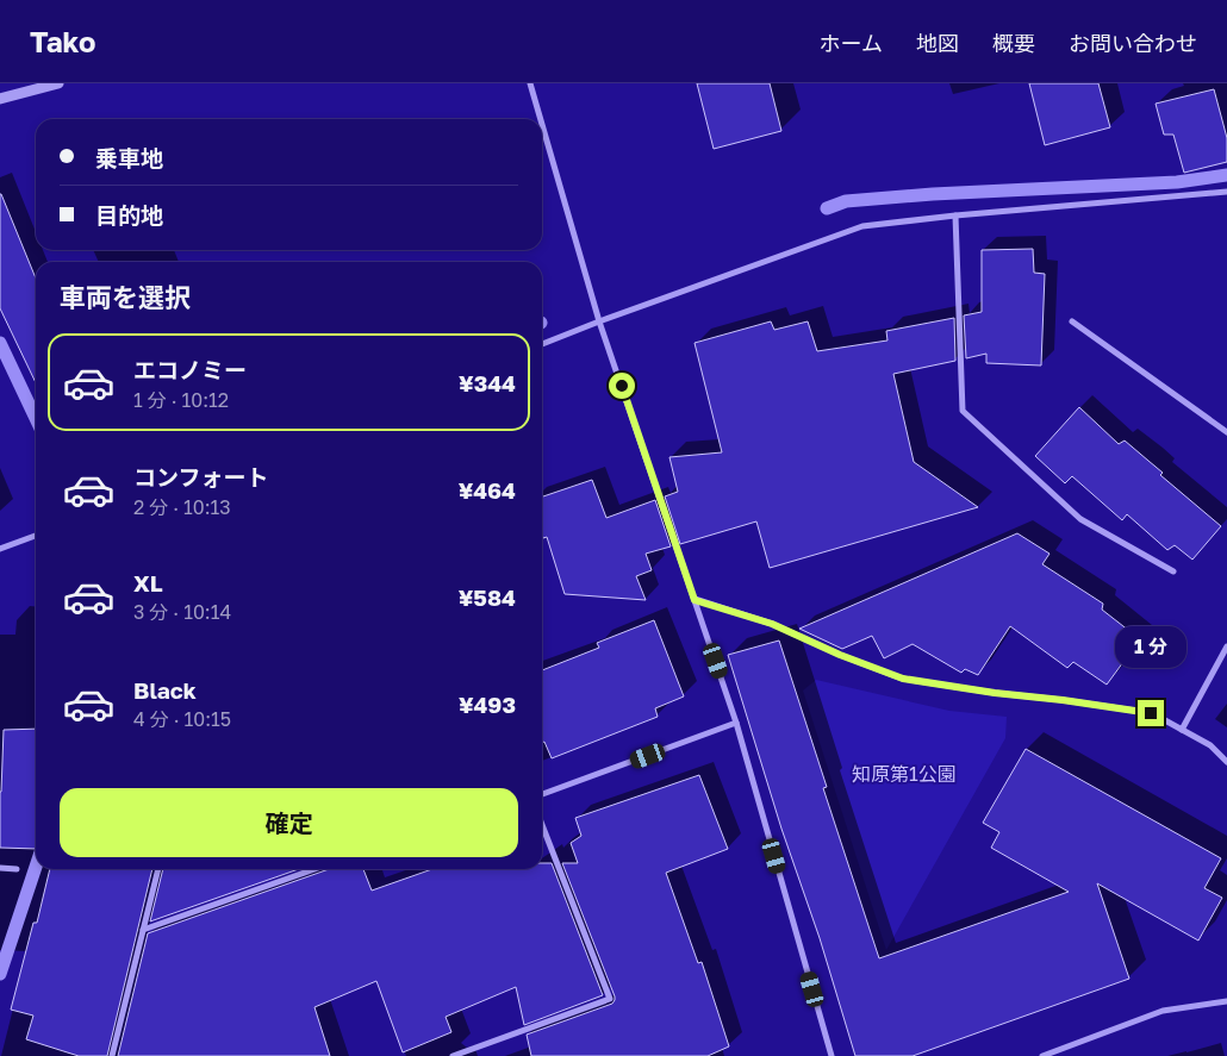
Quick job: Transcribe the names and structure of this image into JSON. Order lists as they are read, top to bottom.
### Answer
{
  "parks": ["知原第1公園"],
  "page": {
    "header": "Tako",
    "nav": [
      "ホーム",
      "地図",
      "概要",
      "お問い合わせ"
    ],
    "banner": ["乗車地", "目的地"],
    "heading": "車両を選択",
    "list": [
      {
        "name": "エコノミー",
        "note": "1 分 · 10:12",
        "value": "¥344"
      },
      {
        "name": "コンフォート",
        "note": "2 分 · 10:13",
        "value": "¥464"
      },
      {
        "name": "XL",
        "note": "3 分 · 10:14",
        "value": "¥584"
      },
      {
        "name": "Black",
        "note": "4 分 · 10:15",
        "value": "¥493"
      }
    ],
    "bubble": "1 分",
    "buttons": "確定"
  }
}
